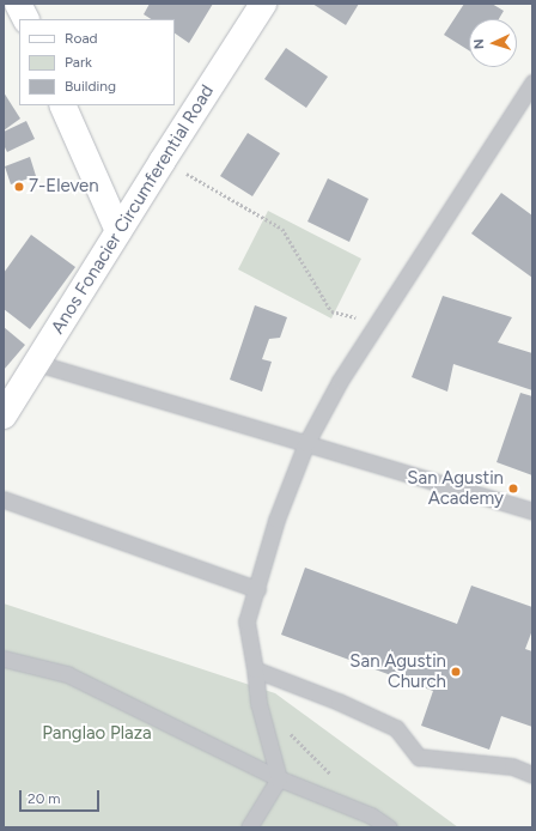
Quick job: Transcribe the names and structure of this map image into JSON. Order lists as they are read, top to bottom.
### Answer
{
  "streets": {
    "main road": ["Anos Fonacier Circumferential Road"]
  },
  "parks": ["Panglao Plaza"],
  "places": ["7-Eleven", "San Agustin Academy", "San Agustin Church"],
  "legend": ["Road", "Park", "Building"],
  "scale_bar": "20 m",
  "north": "left"
}
